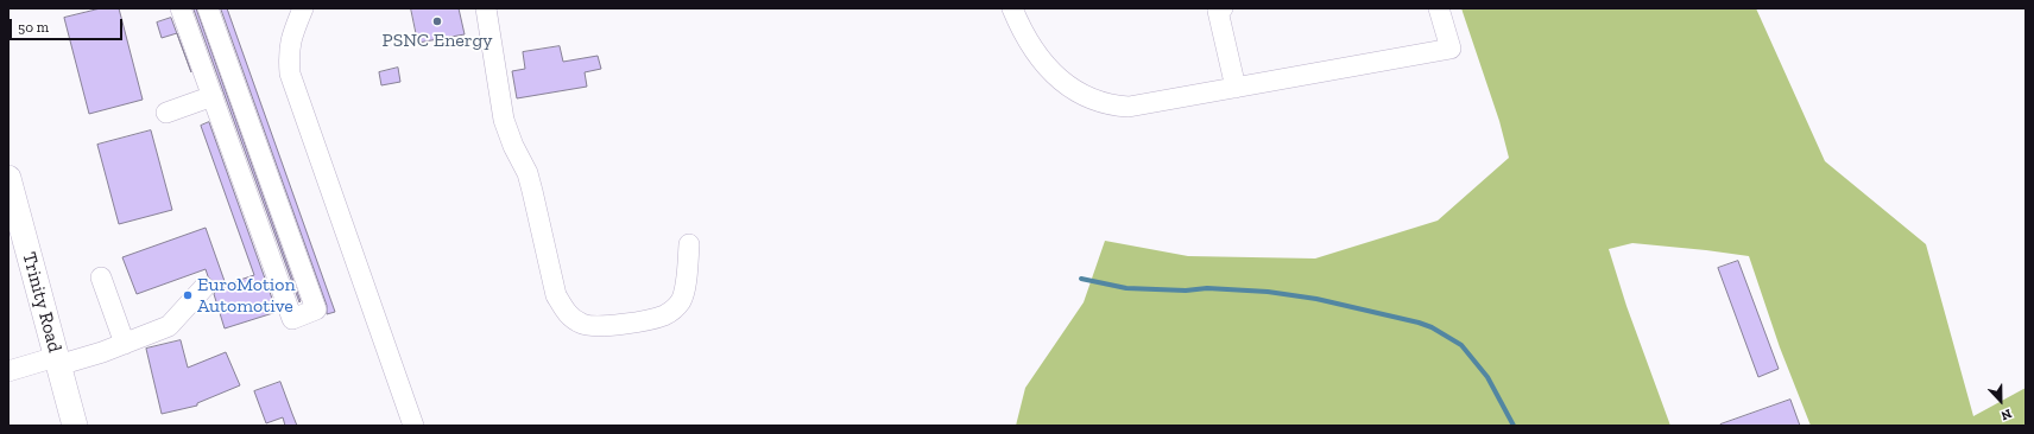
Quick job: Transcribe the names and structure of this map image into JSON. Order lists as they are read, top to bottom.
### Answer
{
  "streets": {
    "main road": ["Trinity Road"]
  },
  "places": ["PSNC Energy", "EuroMotion Automotive"],
  "scale_bar": "50 m",
  "north": "bottom"
}
